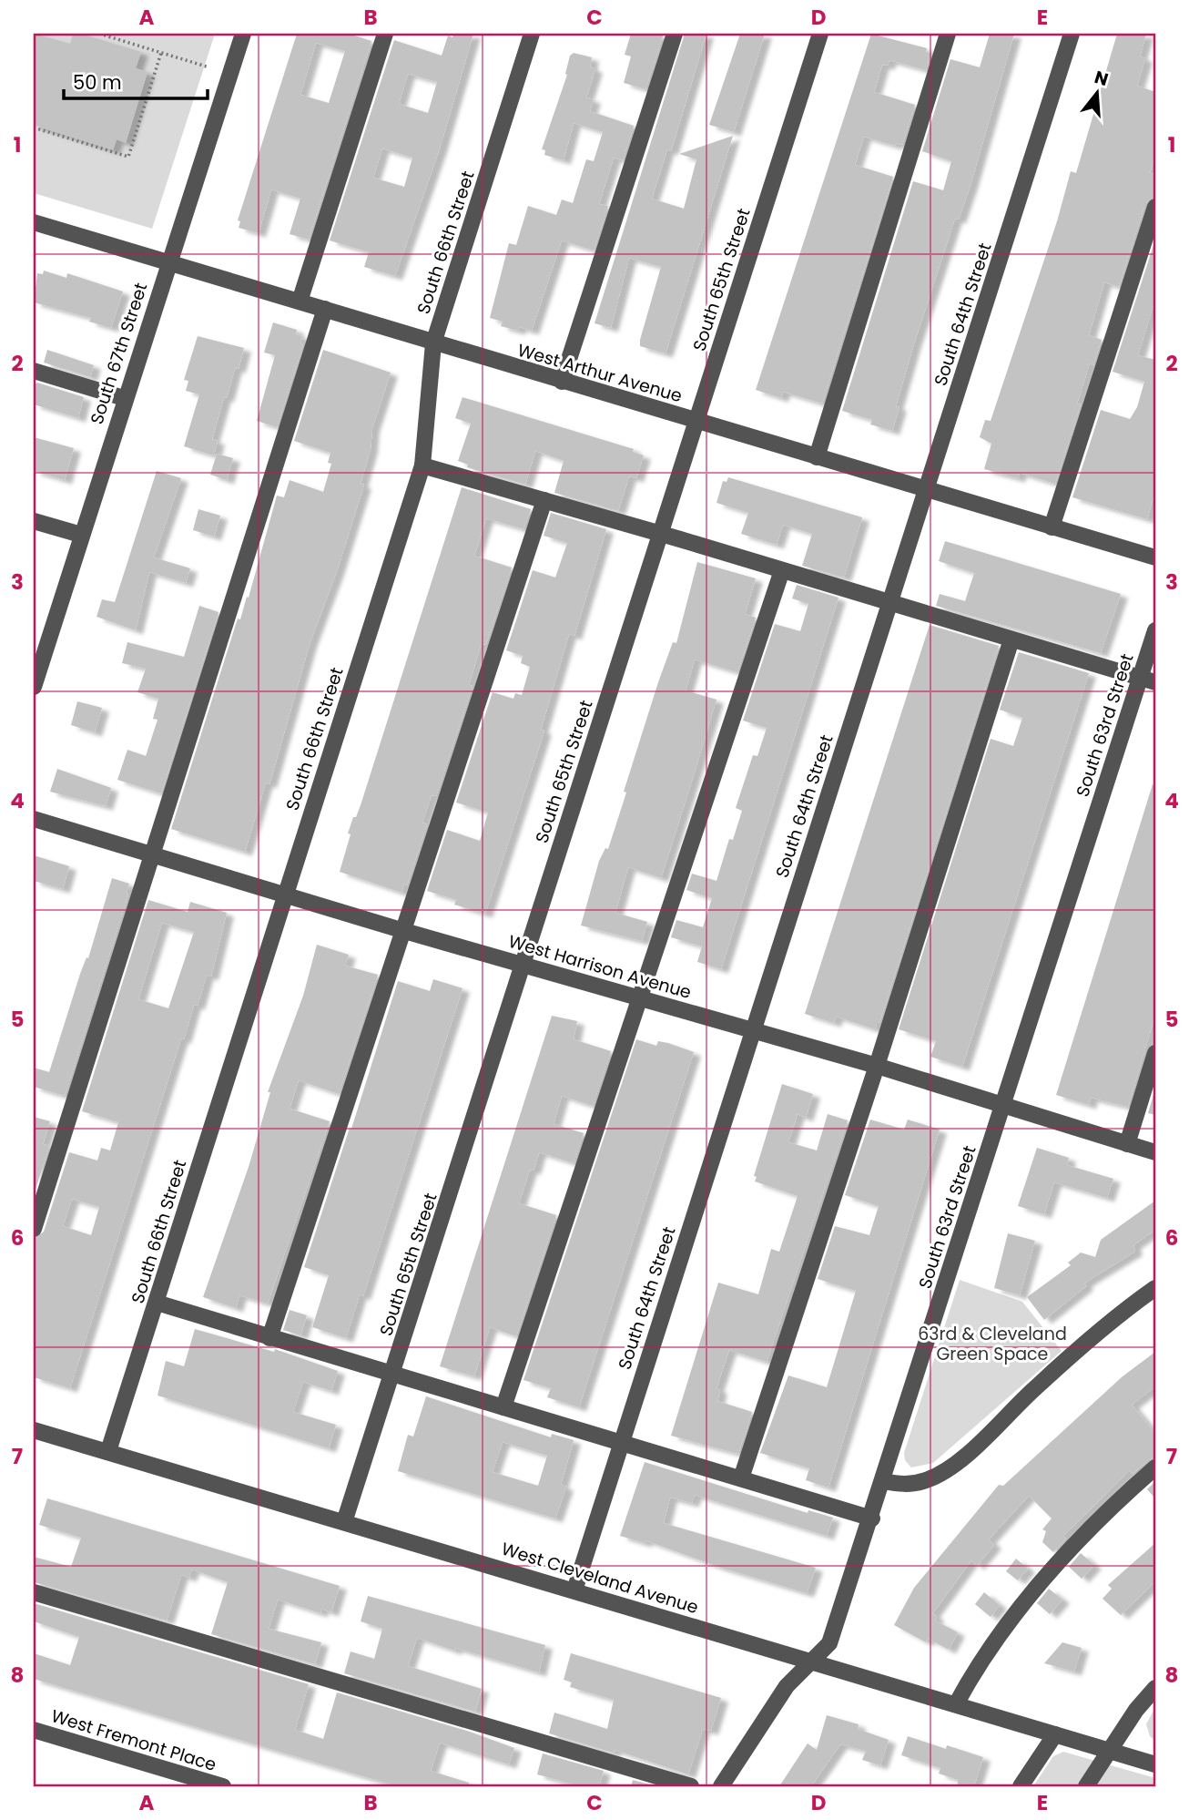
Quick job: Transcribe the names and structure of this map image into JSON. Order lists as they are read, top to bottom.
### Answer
{
  "streets": {
    "street": [
      "South 66th Street",
      "South 65th Street",
      "South 64th Street",
      "South 67th Street",
      "West Arthur Avenue",
      "South 63rd Street",
      "West Harrison Avenue",
      "West Cleveland Avenue",
      "West Fremont Place"
    ]
  },
  "crossings": [
    ["South 66th Street", "West Arthur Avenue"],
    ["South 66th Street", "West Harrison Avenue"],
    ["South 66th Street", "West Cleveland Avenue"],
    ["South 65th Street", "West Arthur Avenue"],
    ["South 65th Street", "West Harrison Avenue"],
    ["South 65th Street", "West Cleveland Avenue"],
    ["South 64th Street", "West Arthur Avenue"],
    ["South 64th Street", "West Harrison Avenue"],
    ["South 64th Street", "West Cleveland Avenue"],
    ["South 67th Street", "West Arthur Avenue"],
    ["South 63rd Street", "West Harrison Avenue"],
    ["South 63rd Street", "West Cleveland Avenue"]
  ],
  "parks": ["63rd & Cleveland Green Space"],
  "scale_bar": "50 m",
  "north": "top",
  "grid": {
    "columns": [
      "A",
      "B",
      "C",
      "D",
      "E"
    ],
    "rows": [
      "1",
      "2",
      "3",
      "4",
      "5",
      "6",
      "7",
      "8"
    ]
  }
}
